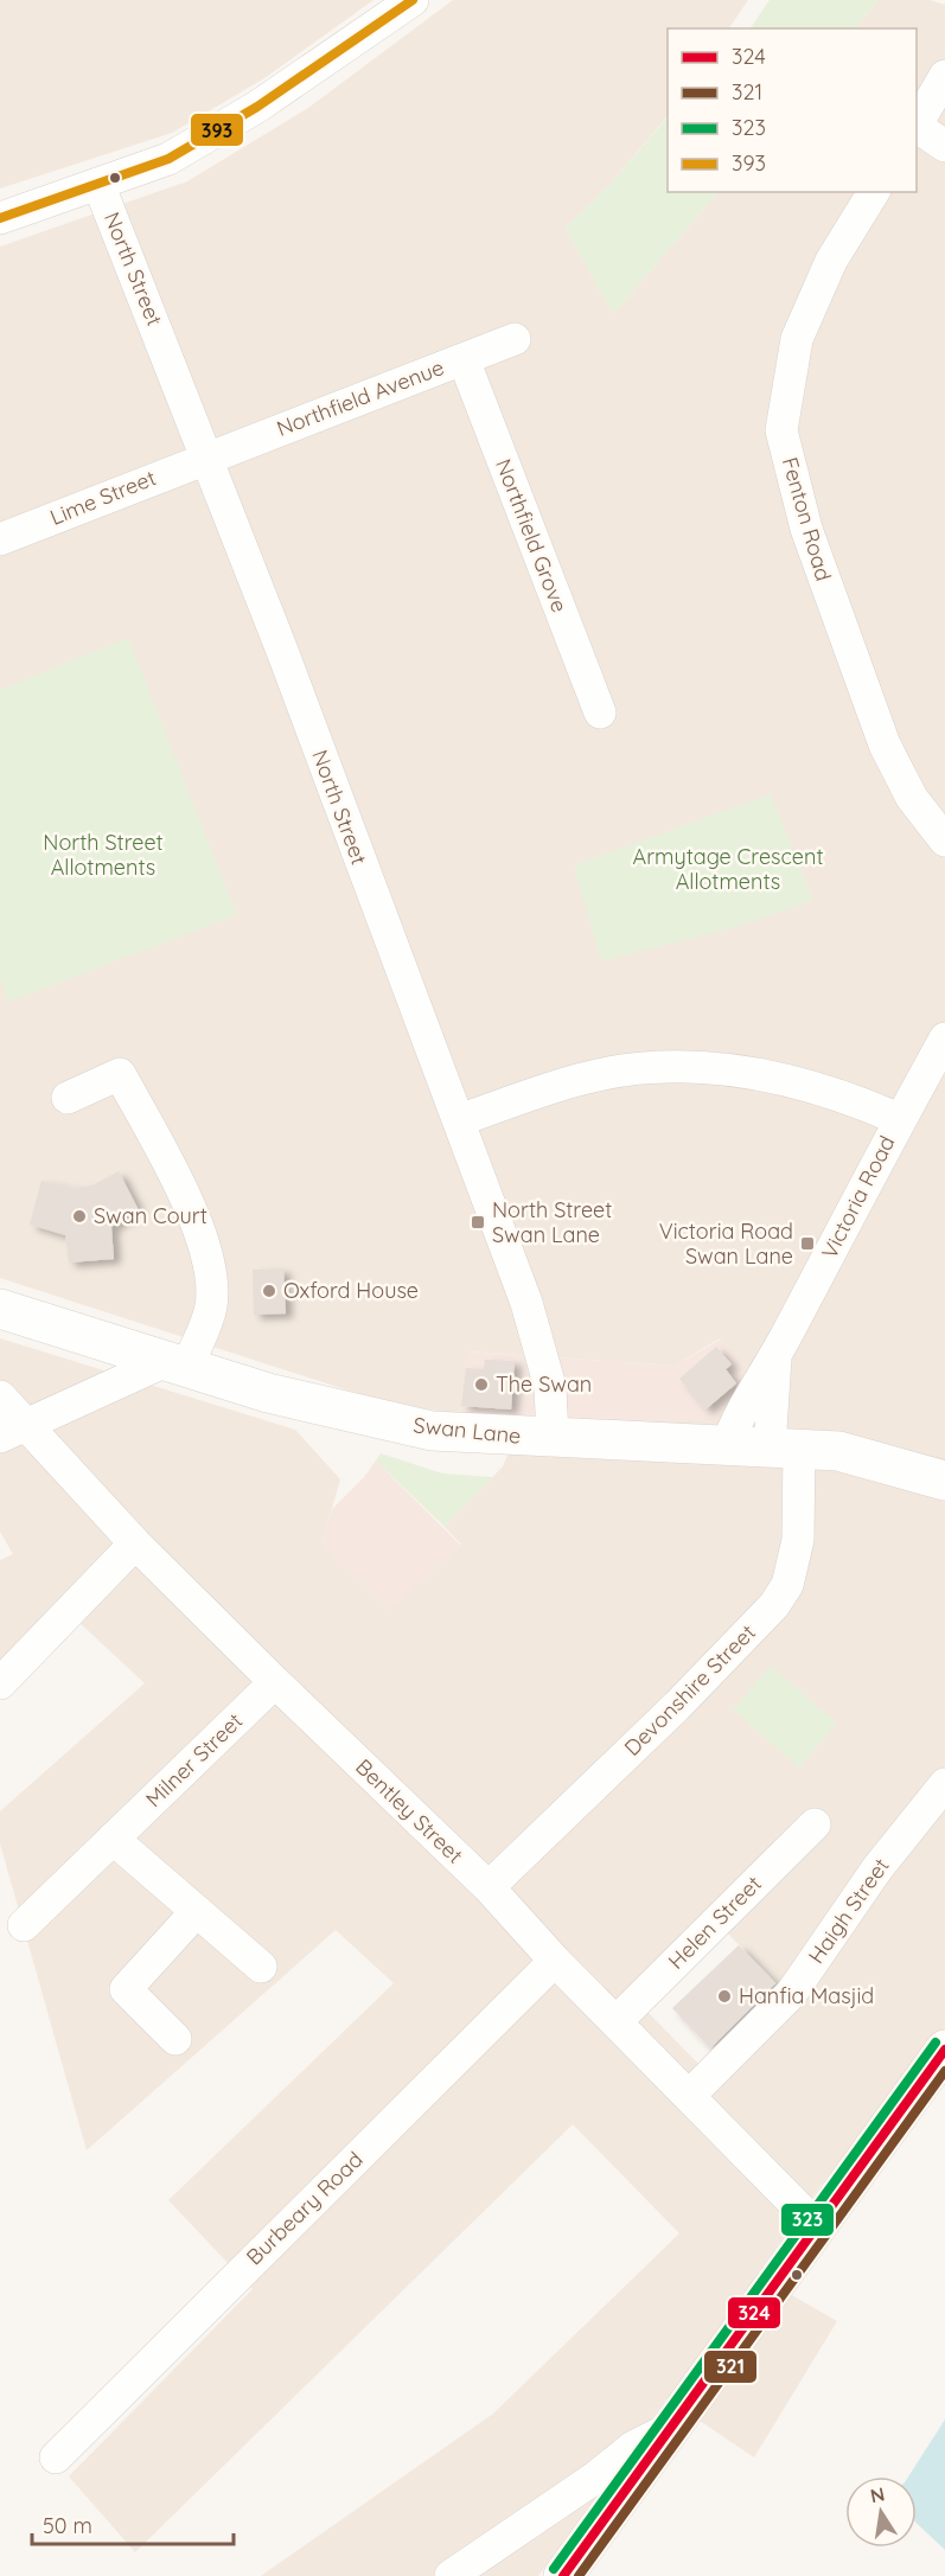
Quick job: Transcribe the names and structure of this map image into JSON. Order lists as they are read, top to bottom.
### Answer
{
  "streets": {
    "street": [
      "North Street",
      "Northfield Avenue",
      "Lime Street",
      "Fenton Road",
      "Northfield Grove",
      "Victoria Road",
      "Swan Lane",
      "Devonshire Street",
      "Milner Street",
      "Bentley Street",
      "Haigh Street",
      "Helen Street",
      "Burbeary Road"
    ]
  },
  "crossings": [
    ["North Street", "Northfield Avenue"],
    ["North Street", "Lime Street"],
    ["North Street", "Swan Lane"],
    ["Northfield Avenue", "Lime Street"],
    ["Northfield Avenue", "Northfield Grove"],
    ["Victoria Road", "Swan Lane"],
    ["Victoria Road", "Devonshire Street"],
    ["Swan Lane", "Devonshire Street"],
    ["Devonshire Street", "Bentley Street"],
    ["Milner Street", "Bentley Street"],
    ["Bentley Street", "Haigh Street"],
    ["Bentley Street", "Helen Street"],
    ["Bentley Street", "Burbeary Road"]
  ],
  "parks": ["North Street Allotments", "Armytage Crescent Allotments"],
  "places": {
    "other": [
      "Swan Court",
      "Oxford House",
      "The Swan",
      "Hanfia Masjid"
    ],
    "transit": ["North Street Swan Lane", "Victoria Road Swan Lane"]
  },
  "lines": [
    "transit line 393",
    "transit line 323",
    "transit line 324",
    "transit line 321"
  ],
  "legend": [
    "324",
    "321",
    "323",
    "393"
  ],
  "scale_bar": "50 m",
  "north": "top"
}
